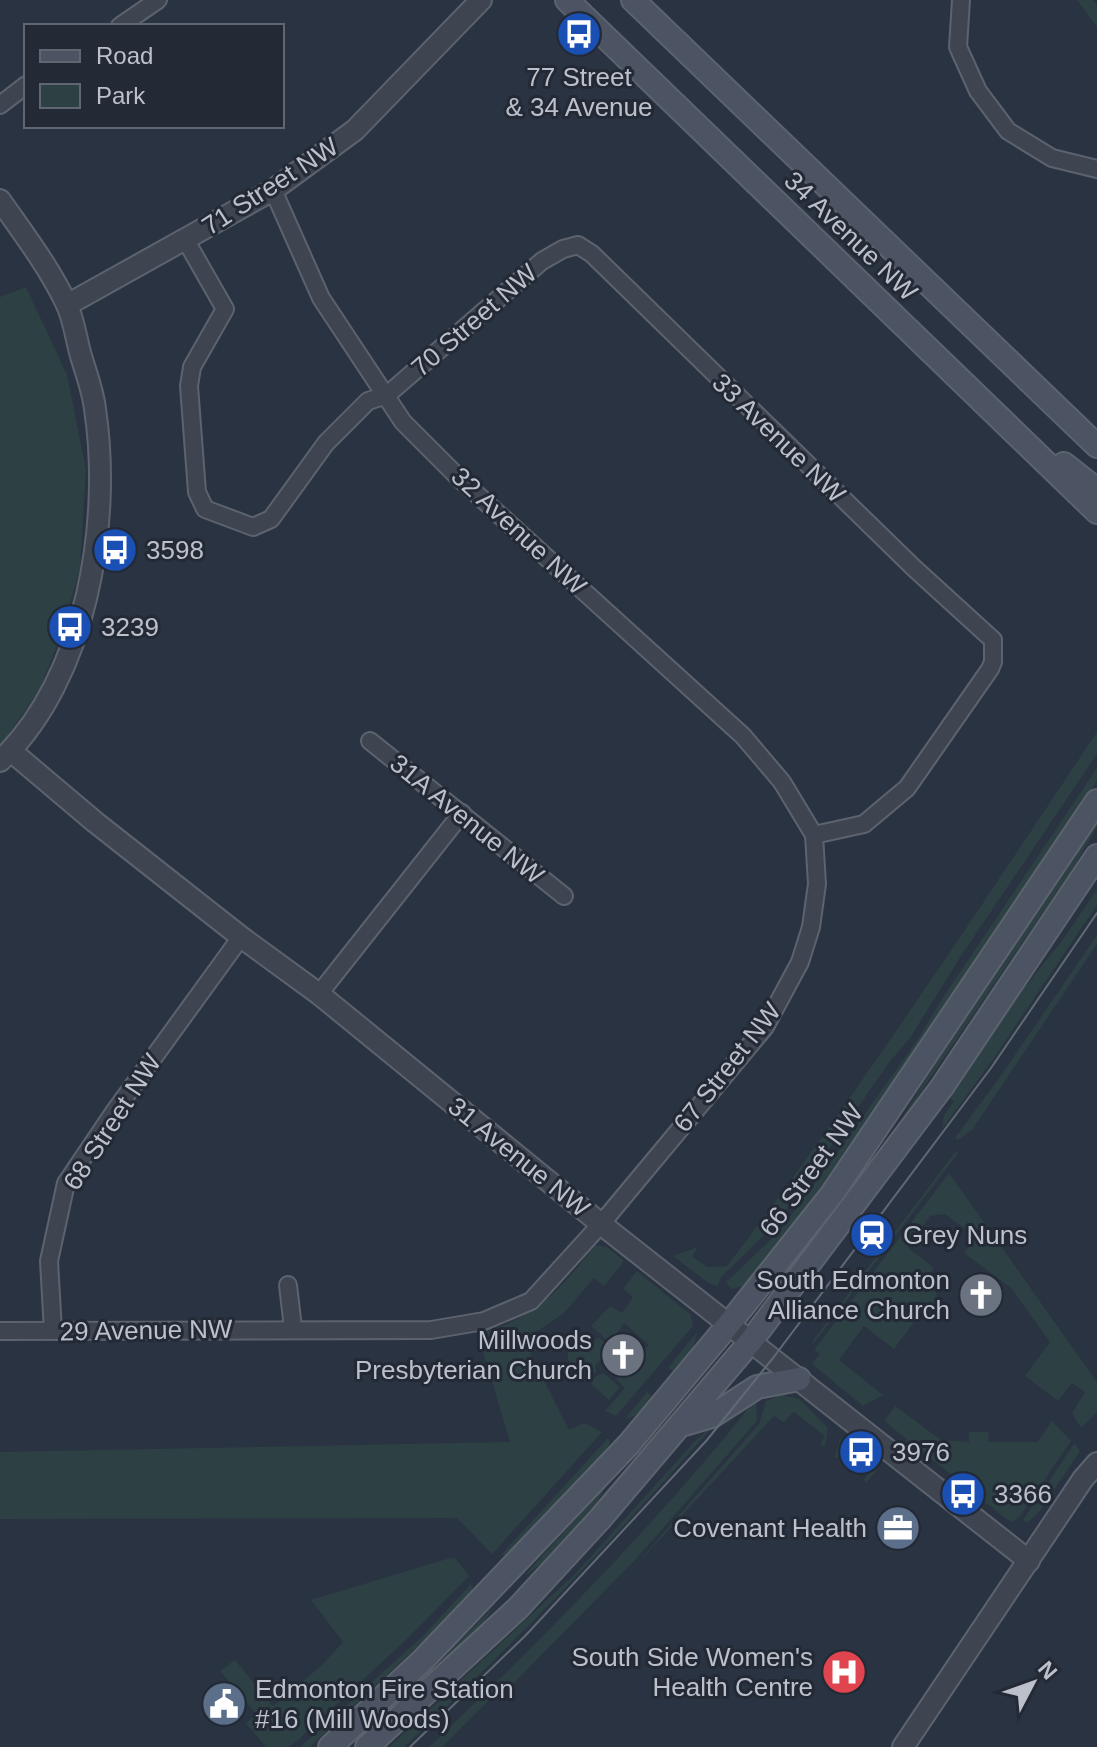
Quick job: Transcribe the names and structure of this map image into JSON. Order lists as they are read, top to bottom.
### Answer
{
  "streets": {
    "main road": ["34 Avenue NW", "66 Street NW"],
    "street": [
      "71 Street NW",
      "70 Street NW",
      "33 Avenue NW",
      "32 Avenue NW",
      "31A Avenue NW",
      "67 Street NW",
      "68 Street NW",
      "31 Avenue NW",
      "29 Avenue NW"
    ]
  },
  "crossings": [
    ["71 Street NW", "70 Street NW"],
    ["71 Street NW", "32 Avenue NW"],
    ["70 Street NW", "33 Avenue NW"],
    ["70 Street NW", "32 Avenue NW"],
    ["33 Avenue NW", "32 Avenue NW"],
    ["33 Avenue NW", "67 Street NW"],
    ["32 Avenue NW", "67 Street NW"],
    ["67 Street NW", "31 Avenue NW"],
    ["67 Street NW", "29 Avenue NW"],
    ["68 Street NW", "31 Avenue NW"],
    ["68 Street NW", "29 Avenue NW"],
    ["31 Avenue NW", "66 Street NW"]
  ],
  "places": {
    "bus stop": [
      "77 Street & 34 Avenue",
      "3598",
      "3239",
      "3976",
      "3366"
    ],
    "station": ["Grey Nuns"],
    "church": ["South Edmonton Alliance Church", "Millwoods Presbyterian Church"],
    "office": ["Covenant Health"],
    "hospital": ["South Side Women's Health Centre"],
    "public building": ["Edmonton Fire Station #16 (Mill Woods)"]
  },
  "legend": ["Road", "Park"],
  "north": "top right"
}
